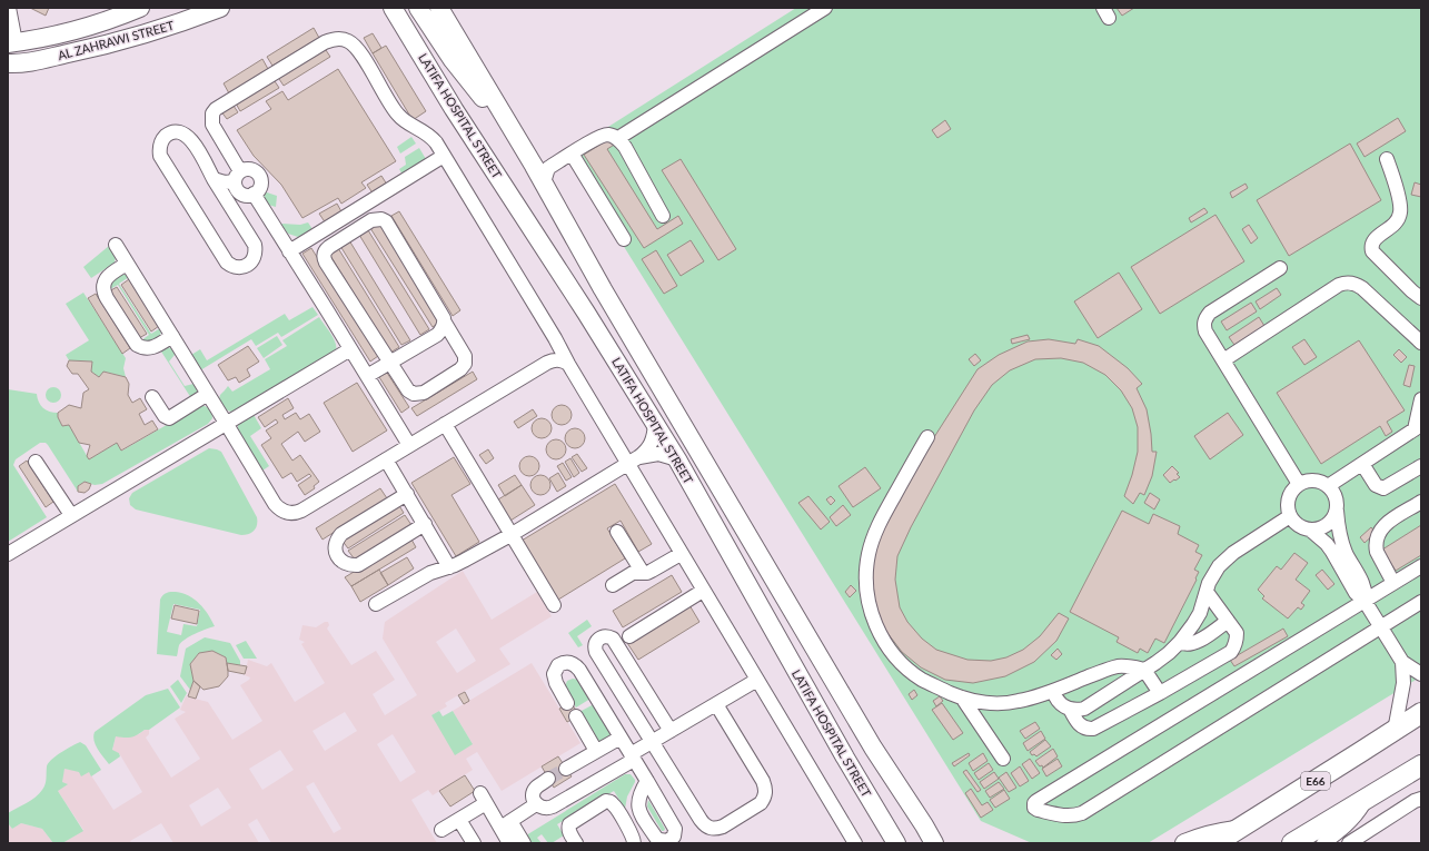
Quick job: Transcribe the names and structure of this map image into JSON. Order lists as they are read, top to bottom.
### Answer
{
  "streets": {
    "highway": ["E66"],
    "main road": ["AL ZAHRAWI STREET", "LATIFA HOSPITAL STREET"]
  }
}
